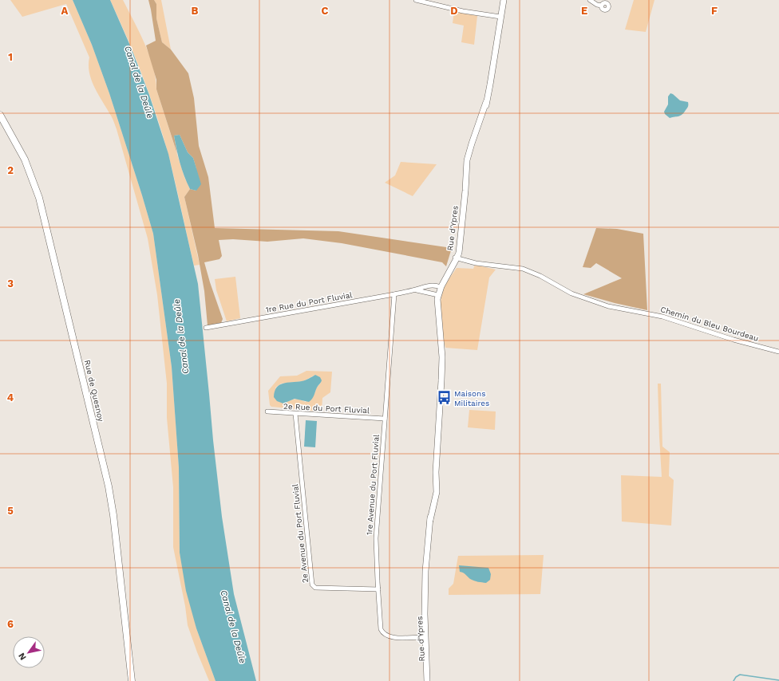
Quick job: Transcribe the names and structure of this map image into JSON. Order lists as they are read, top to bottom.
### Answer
{
  "streets": {
    "main road": ["Rue d'Ypres", "Rue de Quesnoy"],
    "street": [
      "1re Rue du Port Fluvial",
      "Chemin du Bleu Bourdeau",
      "2e Rue du Port Fluvial",
      "1re Avenue du Port Fluvial",
      "2e Avenue du Port Fluvial"
    ]
  },
  "crossings": [
    ["Rue d'Ypres", "1re Rue du Port Fluvial"],
    ["Rue d'Ypres", "Chemin du Bleu Bourdeau"],
    ["Rue d'Ypres", "1re Avenue du Port Fluvial"],
    ["1re Rue du Port Fluvial", "1re Avenue du Port Fluvial"],
    ["2e Rue du Port Fluvial", "1re Avenue du Port Fluvial"],
    ["2e Rue du Port Fluvial", "2e Avenue du Port Fluvial"],
    ["1re Avenue du Port Fluvial", "2e Avenue du Port Fluvial"]
  ],
  "water": ["Canal de la Deûle"],
  "places": {
    "bus stop": ["Maisons Militaires"]
  },
  "north": "bottom left",
  "grid": {
    "columns": [
      "A",
      "B",
      "C",
      "D",
      "E",
      "F"
    ],
    "rows": [
      "1",
      "2",
      "3",
      "4",
      "5",
      "6"
    ]
  }
}
